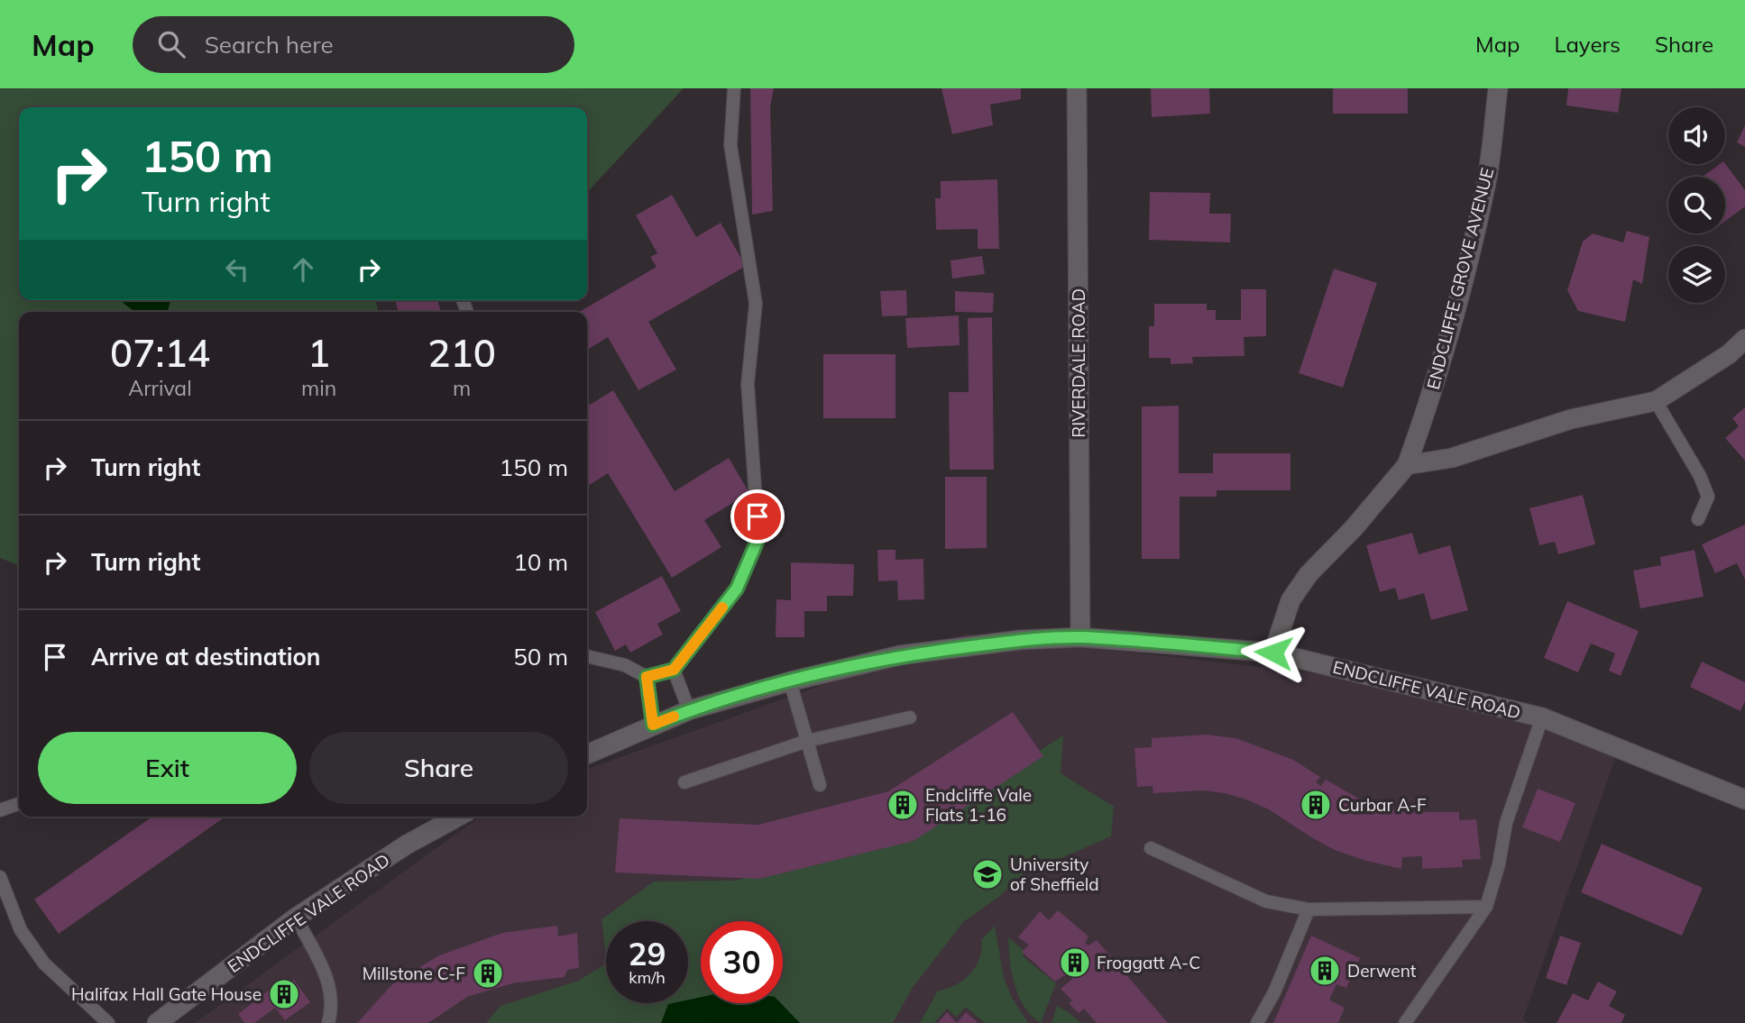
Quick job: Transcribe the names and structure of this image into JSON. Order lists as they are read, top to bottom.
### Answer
{
  "streets": {
    "street": ["ENDCLIFFE GROVE AVENUE", "RIVERDALE ROAD", "ENDCLIFFE VALE ROAD"]
  },
  "crossings": [
    ["RIVERDALE ROAD", "ENDCLIFFE VALE ROAD"]
  ],
  "places": {
    "building": [
      "Endcliffe Vale Flats 1-16",
      "Curbar A-F",
      "Froggatt A-C",
      "Derwent",
      "Millstone C-F",
      "Halifax Hall Gate House"
    ],
    "school or university": ["University of Sheffield"]
  },
  "page": {
    "header": "Map",
    "search": "Search here",
    "nav": ["Map", "Layers", "Share"],
    "turn": ["150 m", "Turn right"],
    "eta": [
      "07:14",
      "Arrival",
      "1",
      "min",
      "210",
      "m"
    ],
    "list": [
      {
        "name": "Turn right",
        "value": "150 m"
      },
      {
        "name": "Turn right",
        "value": "10 m"
      },
      {
        "name": "Arrive at destination",
        "value": "50 m"
      }
    ],
    "buttons": ["Exit", "Share"],
    "speed": "29 km/h",
    "limit": "30"
  }
}
